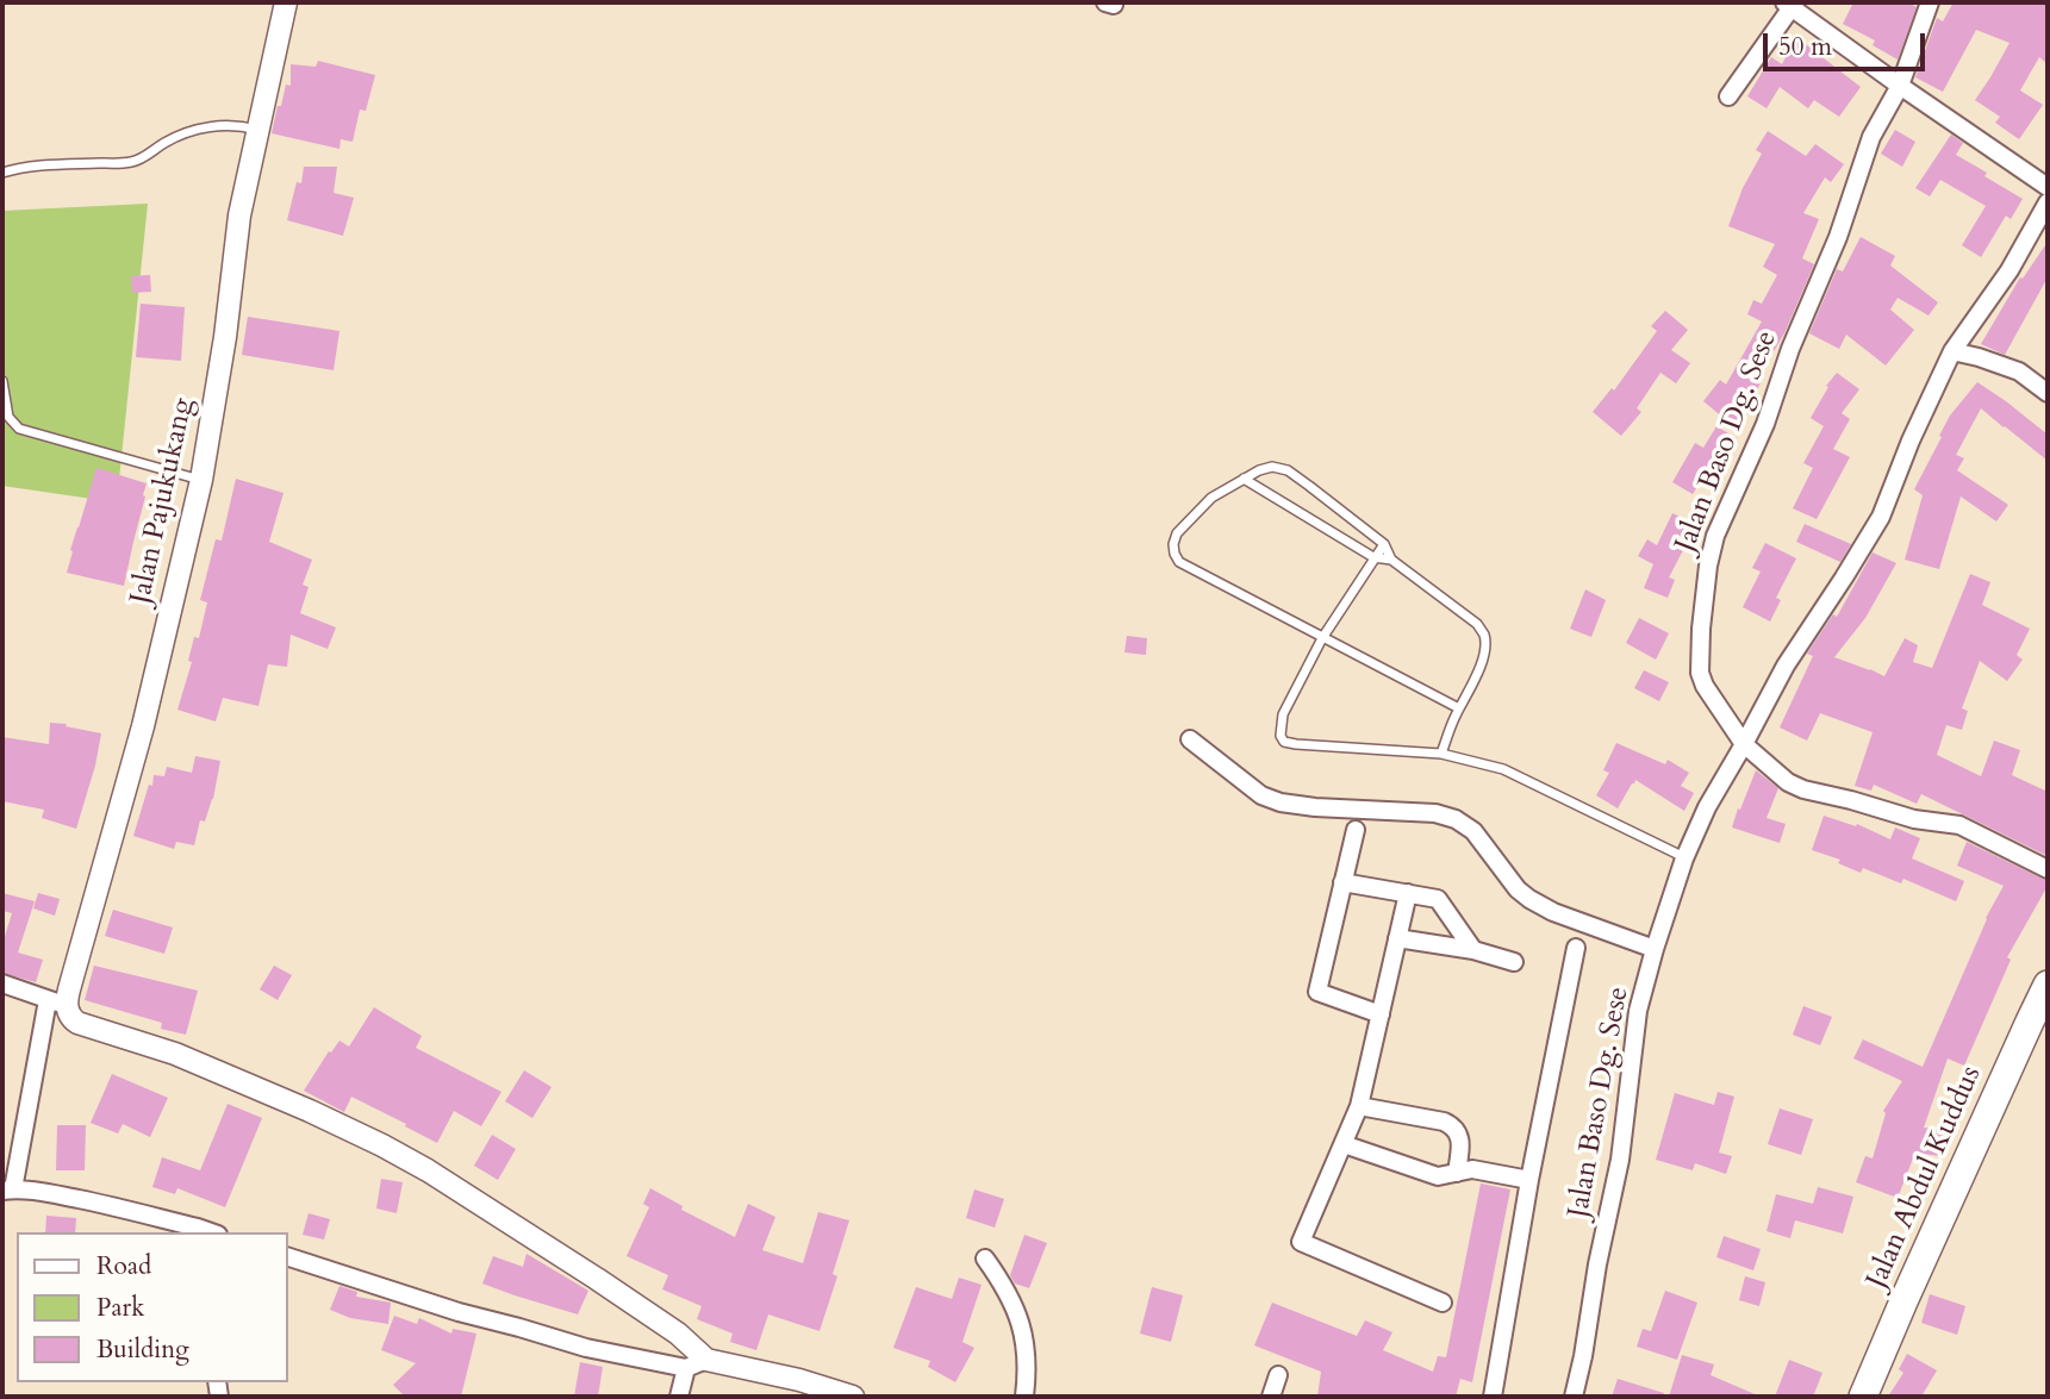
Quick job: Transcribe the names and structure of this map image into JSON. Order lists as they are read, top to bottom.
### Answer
{
  "streets": {
    "main road": ["Jalan Abdul Kuddus"],
    "street": ["Jalan Baso Dg. Sese", "Jalan Pajukukang"]
  },
  "legend": ["Road", "Park", "Building"],
  "scale_bar": "50 m"
}
